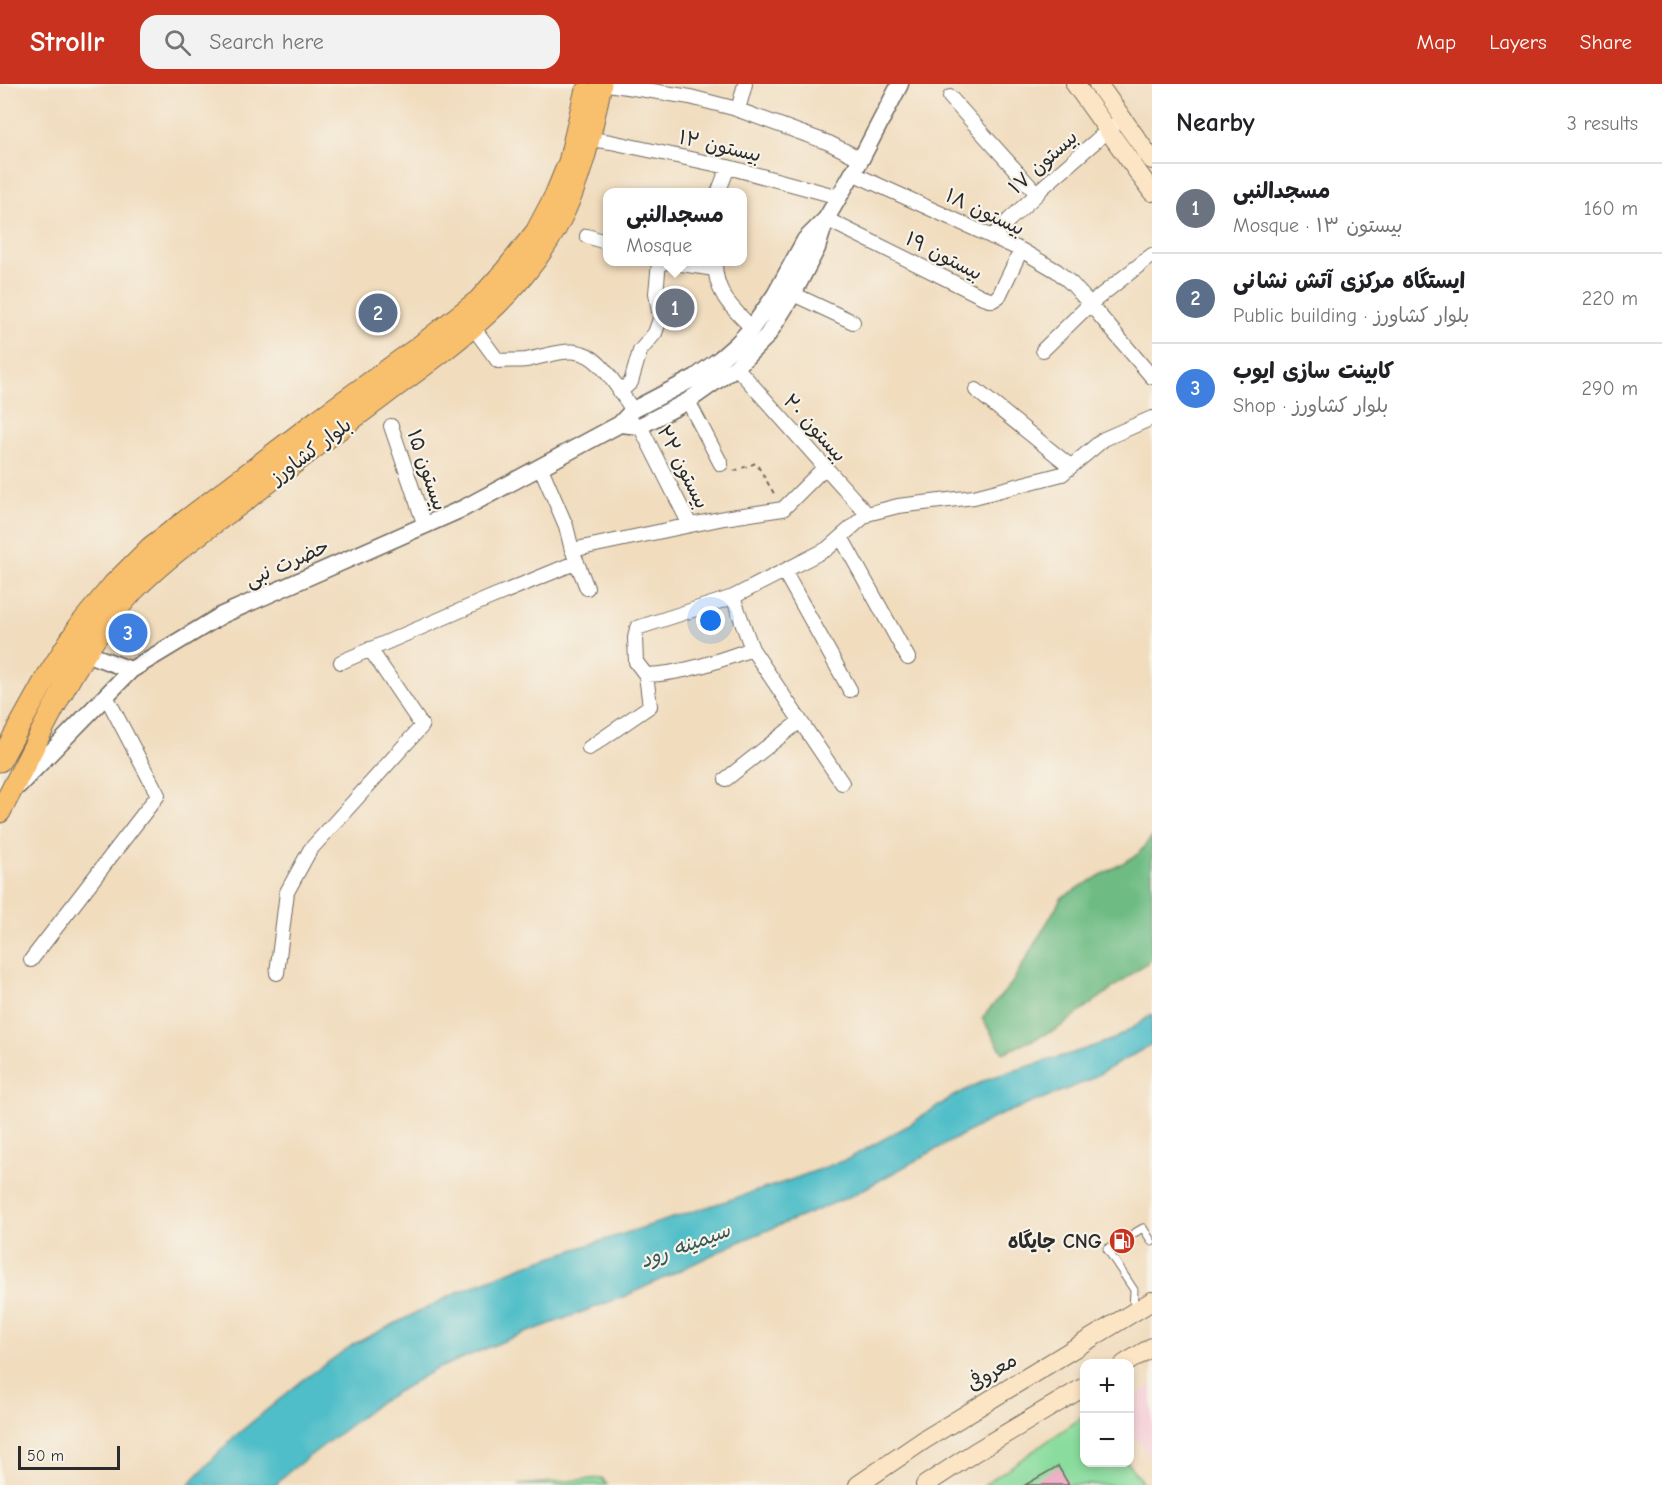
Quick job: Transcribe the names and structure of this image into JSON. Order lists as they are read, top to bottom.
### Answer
{
  "streets": {
    "main road": ["بلوار کشاورز", "معروفی"],
    "street": [
      "بیستون ۱۲",
      "بیستون ۱۷",
      "بیستون ۱۸",
      "بیستون ۱۹",
      "بیستون ۲۰",
      "بیستون ۲۲",
      "بیستون ۱۵",
      "حضرت نبی"
    ]
  },
  "crossings": [
    ["بیستون ۱۲", "بلوار کشاورز"],
    ["بیستون ۱۷", "بیستون ۱۸"],
    ["بیستون ۱۸", "بیستون ۱۹"],
    ["بیستون ۱۹", "حضرت نبی"],
    ["بلوار کشاورز", "حضرت نبی"],
    ["بیستون ۱۵", "حضرت نبی"]
  ],
  "water": ["سیمینه رود"],
  "places": {
    "fuel station": ["جایگاه CNG"]
  },
  "scale_bar": "50 m",
  "page": {
    "header": "Strollr",
    "search": "Search here",
    "nav": ["Map", "Layers", "Share"],
    "heading": ["Nearby", "3 results"],
    "list": [
      {
        "mark": "1",
        "name": "مسجدالنبی",
        "note": "Mosque · بیستون ۱۳",
        "value": "160 m"
      },
      {
        "mark": "2",
        "name": "ایستگاه مرکزی آتش نشانی",
        "note": "Public building · بلوار کشاورز",
        "value": "220 m"
      },
      {
        "mark": "3",
        "name": "کابینت سازی ایوب",
        "note": "Shop · بلوار کشاورز",
        "value": "290 m"
      }
    ],
    "popup": ["مسجدالنبی", "Mosque"],
    "pins": ["1", "2", "3"],
    "map_buttons": ["+", "−"],
    "scale": "50 m"
  }
}
